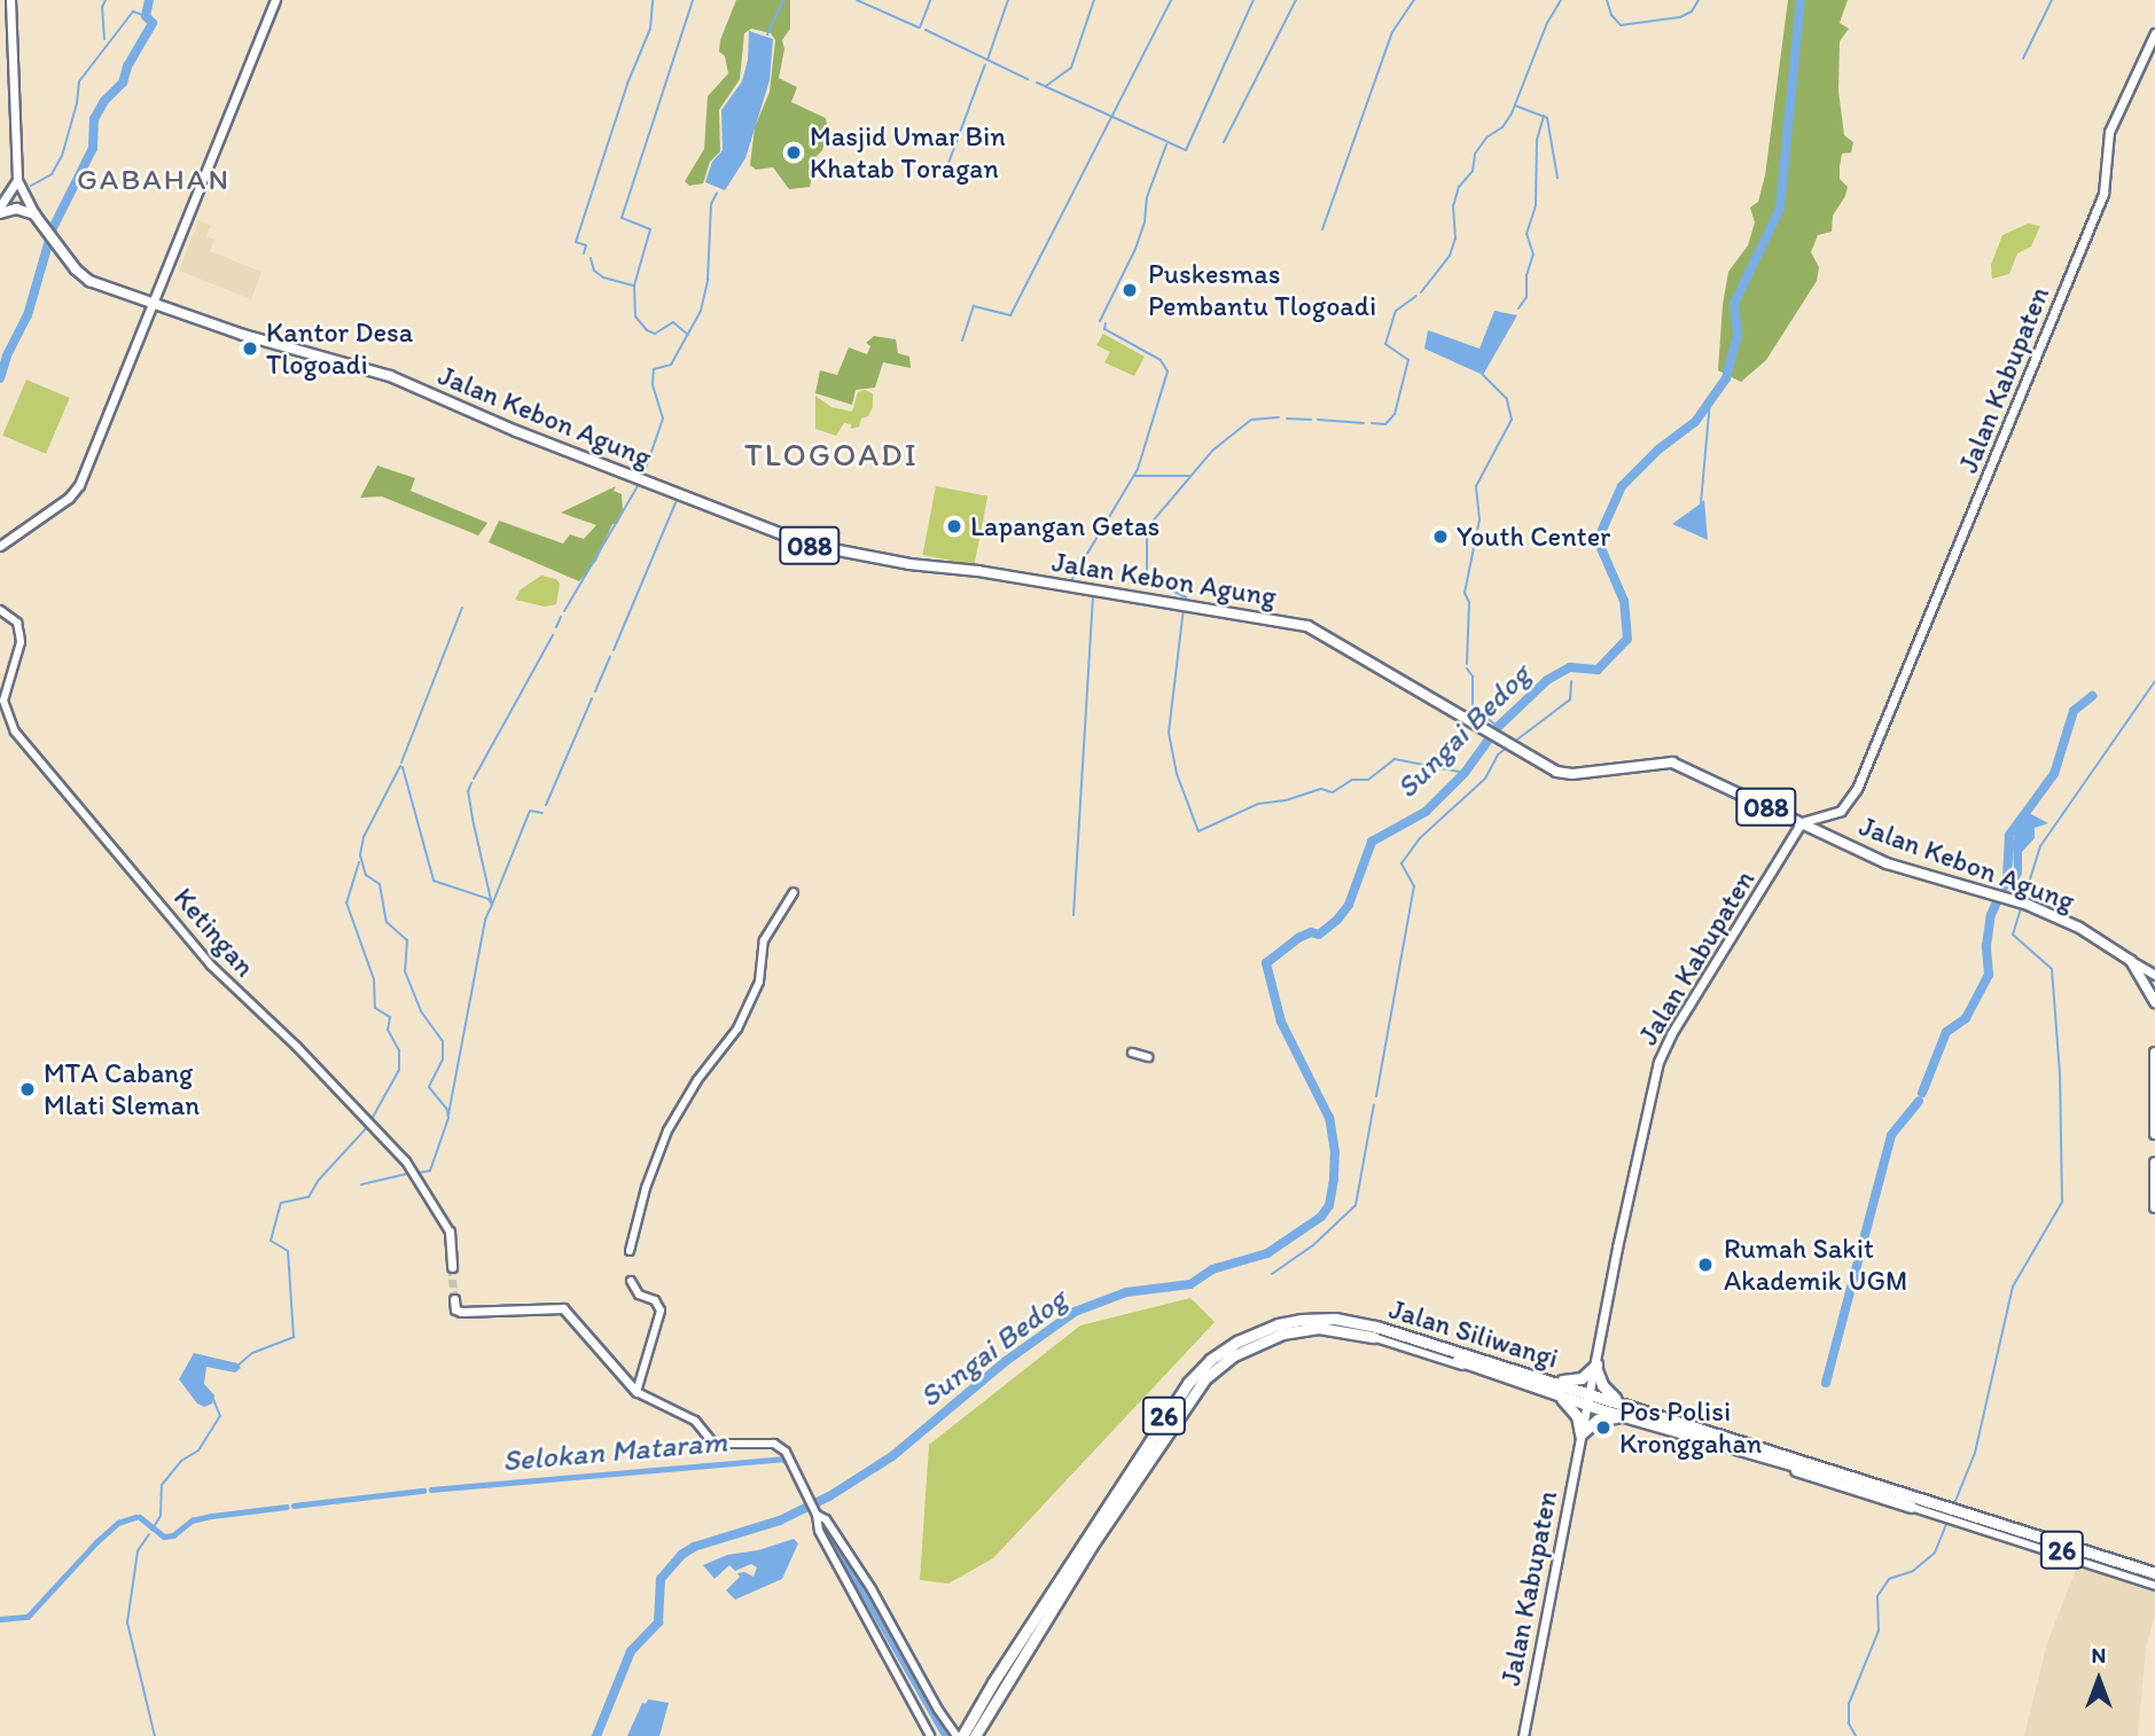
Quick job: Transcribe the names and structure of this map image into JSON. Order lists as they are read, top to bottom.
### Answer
{
  "streets": {
    "highway": ["Jalan Siliwangi", "26"],
    "main road": [
      "Jalan Kabupaten",
      "Jalan Kebon Agung",
      "088",
      "Ketingan"
    ]
  },
  "crossings": [
    ["Jalan Kabupaten", "Jalan Kebon Agung"],
    ["Jalan Kabupaten", "Jalan Siliwangi"]
  ],
  "districts": ["GABAHAN", "TLOGOADI"],
  "water": ["Sungai Bedog", "Selokan Mataram"],
  "places": [
    "Masjid Umar Bin Khatab Toragan",
    "Puskesmas Pembantu Tlogoadi",
    "Kantor Desa Tlogoadi",
    "Lapangan Getas",
    "Youth Center",
    "MTA Cabang Mlati Sleman",
    "Rumah Sakit Akademik UGM",
    "Pos Polisi Kronggahan"
  ],
  "north": "top"
}
